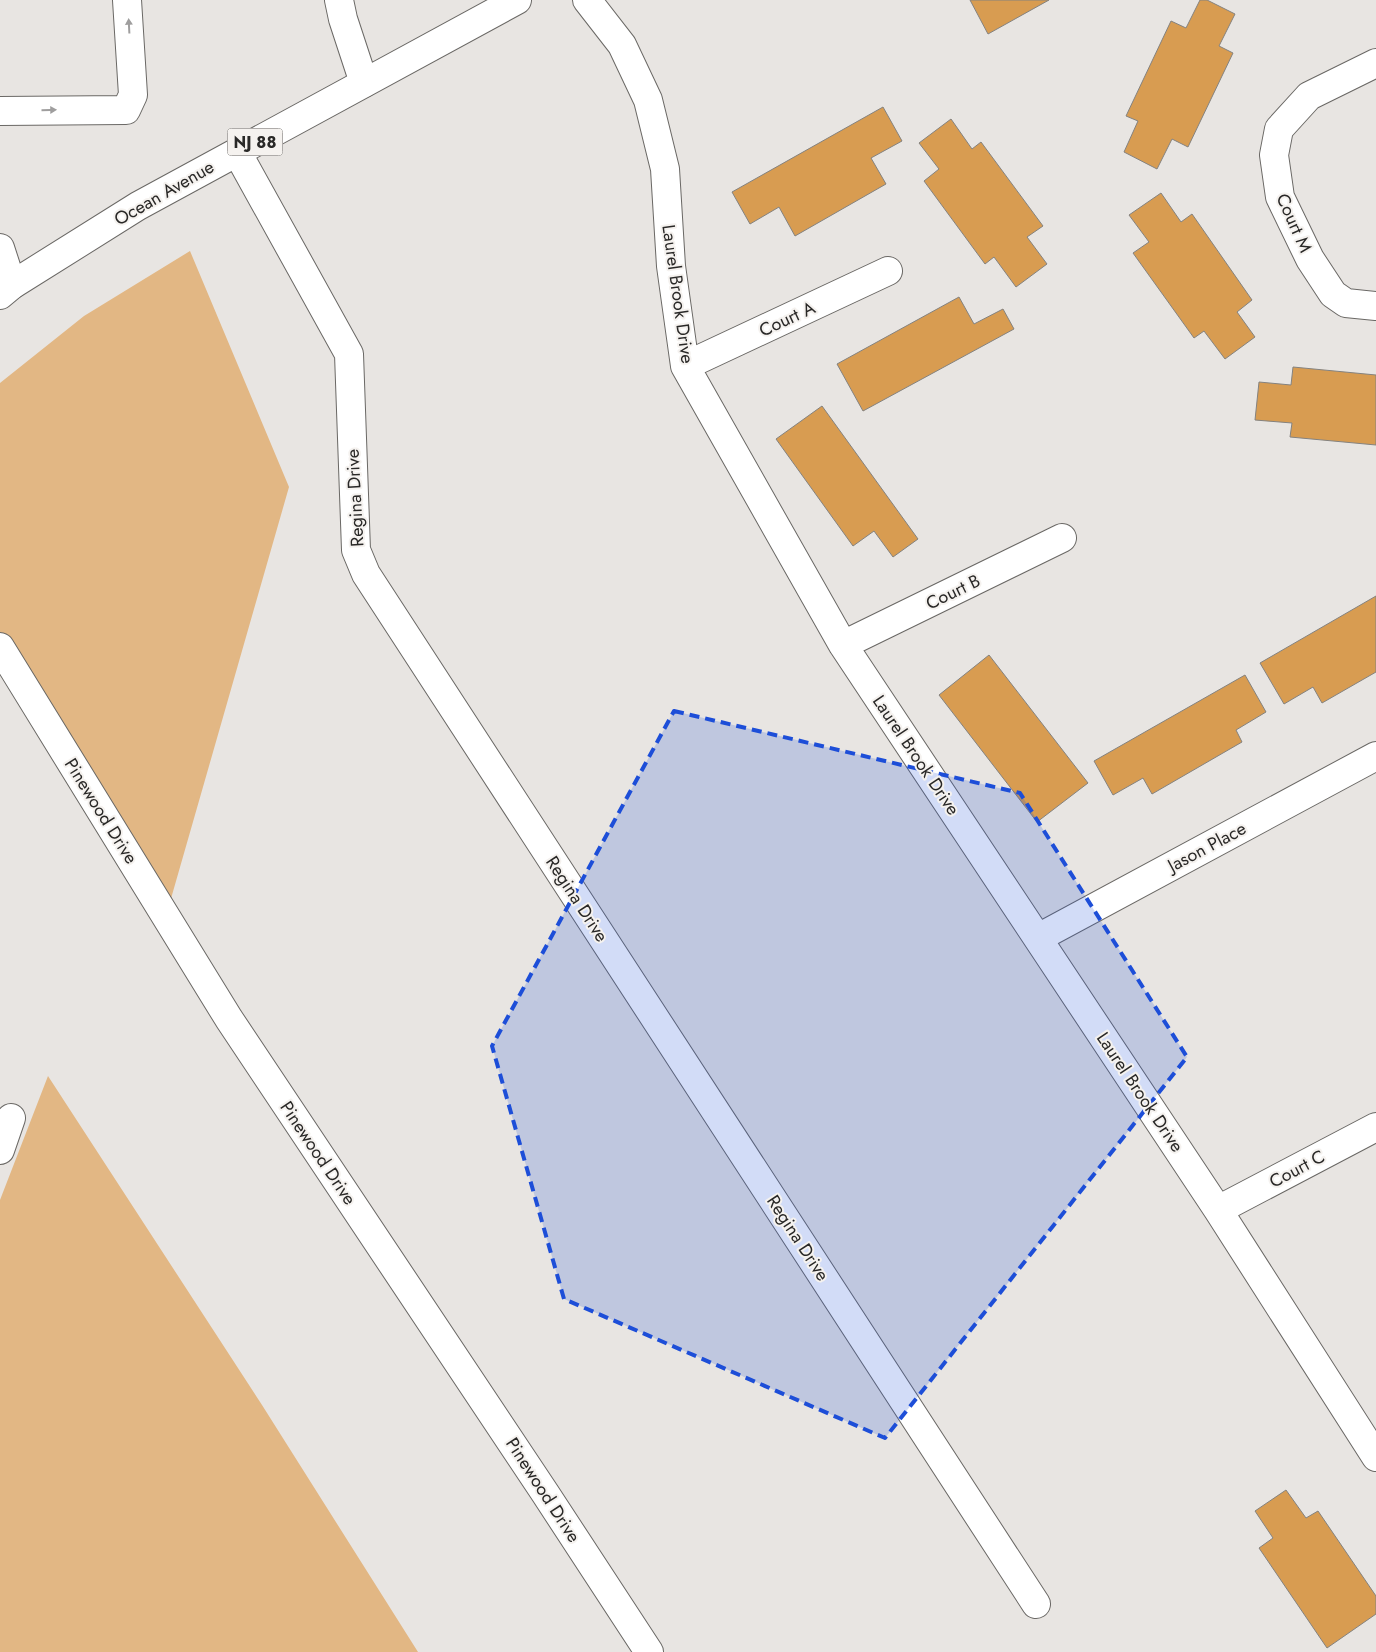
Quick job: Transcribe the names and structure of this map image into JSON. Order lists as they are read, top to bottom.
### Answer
{
  "streets": {
    "street": [
      "NJ 88",
      "Ocean Avenue",
      "Court M",
      "Laurel Brook Drive",
      "Court A",
      "Regina Drive",
      "Court B",
      "Pinewood Drive",
      "Jason Place",
      "Court C"
    ]
  },
  "crossings": [
    ["Ocean Avenue", "Regina Drive"],
    ["Laurel Brook Drive", "Court A"],
    ["Laurel Brook Drive", "Court B"],
    ["Laurel Brook Drive", "Jason Place"],
    ["Laurel Brook Drive", "Court C"]
  ]
}
